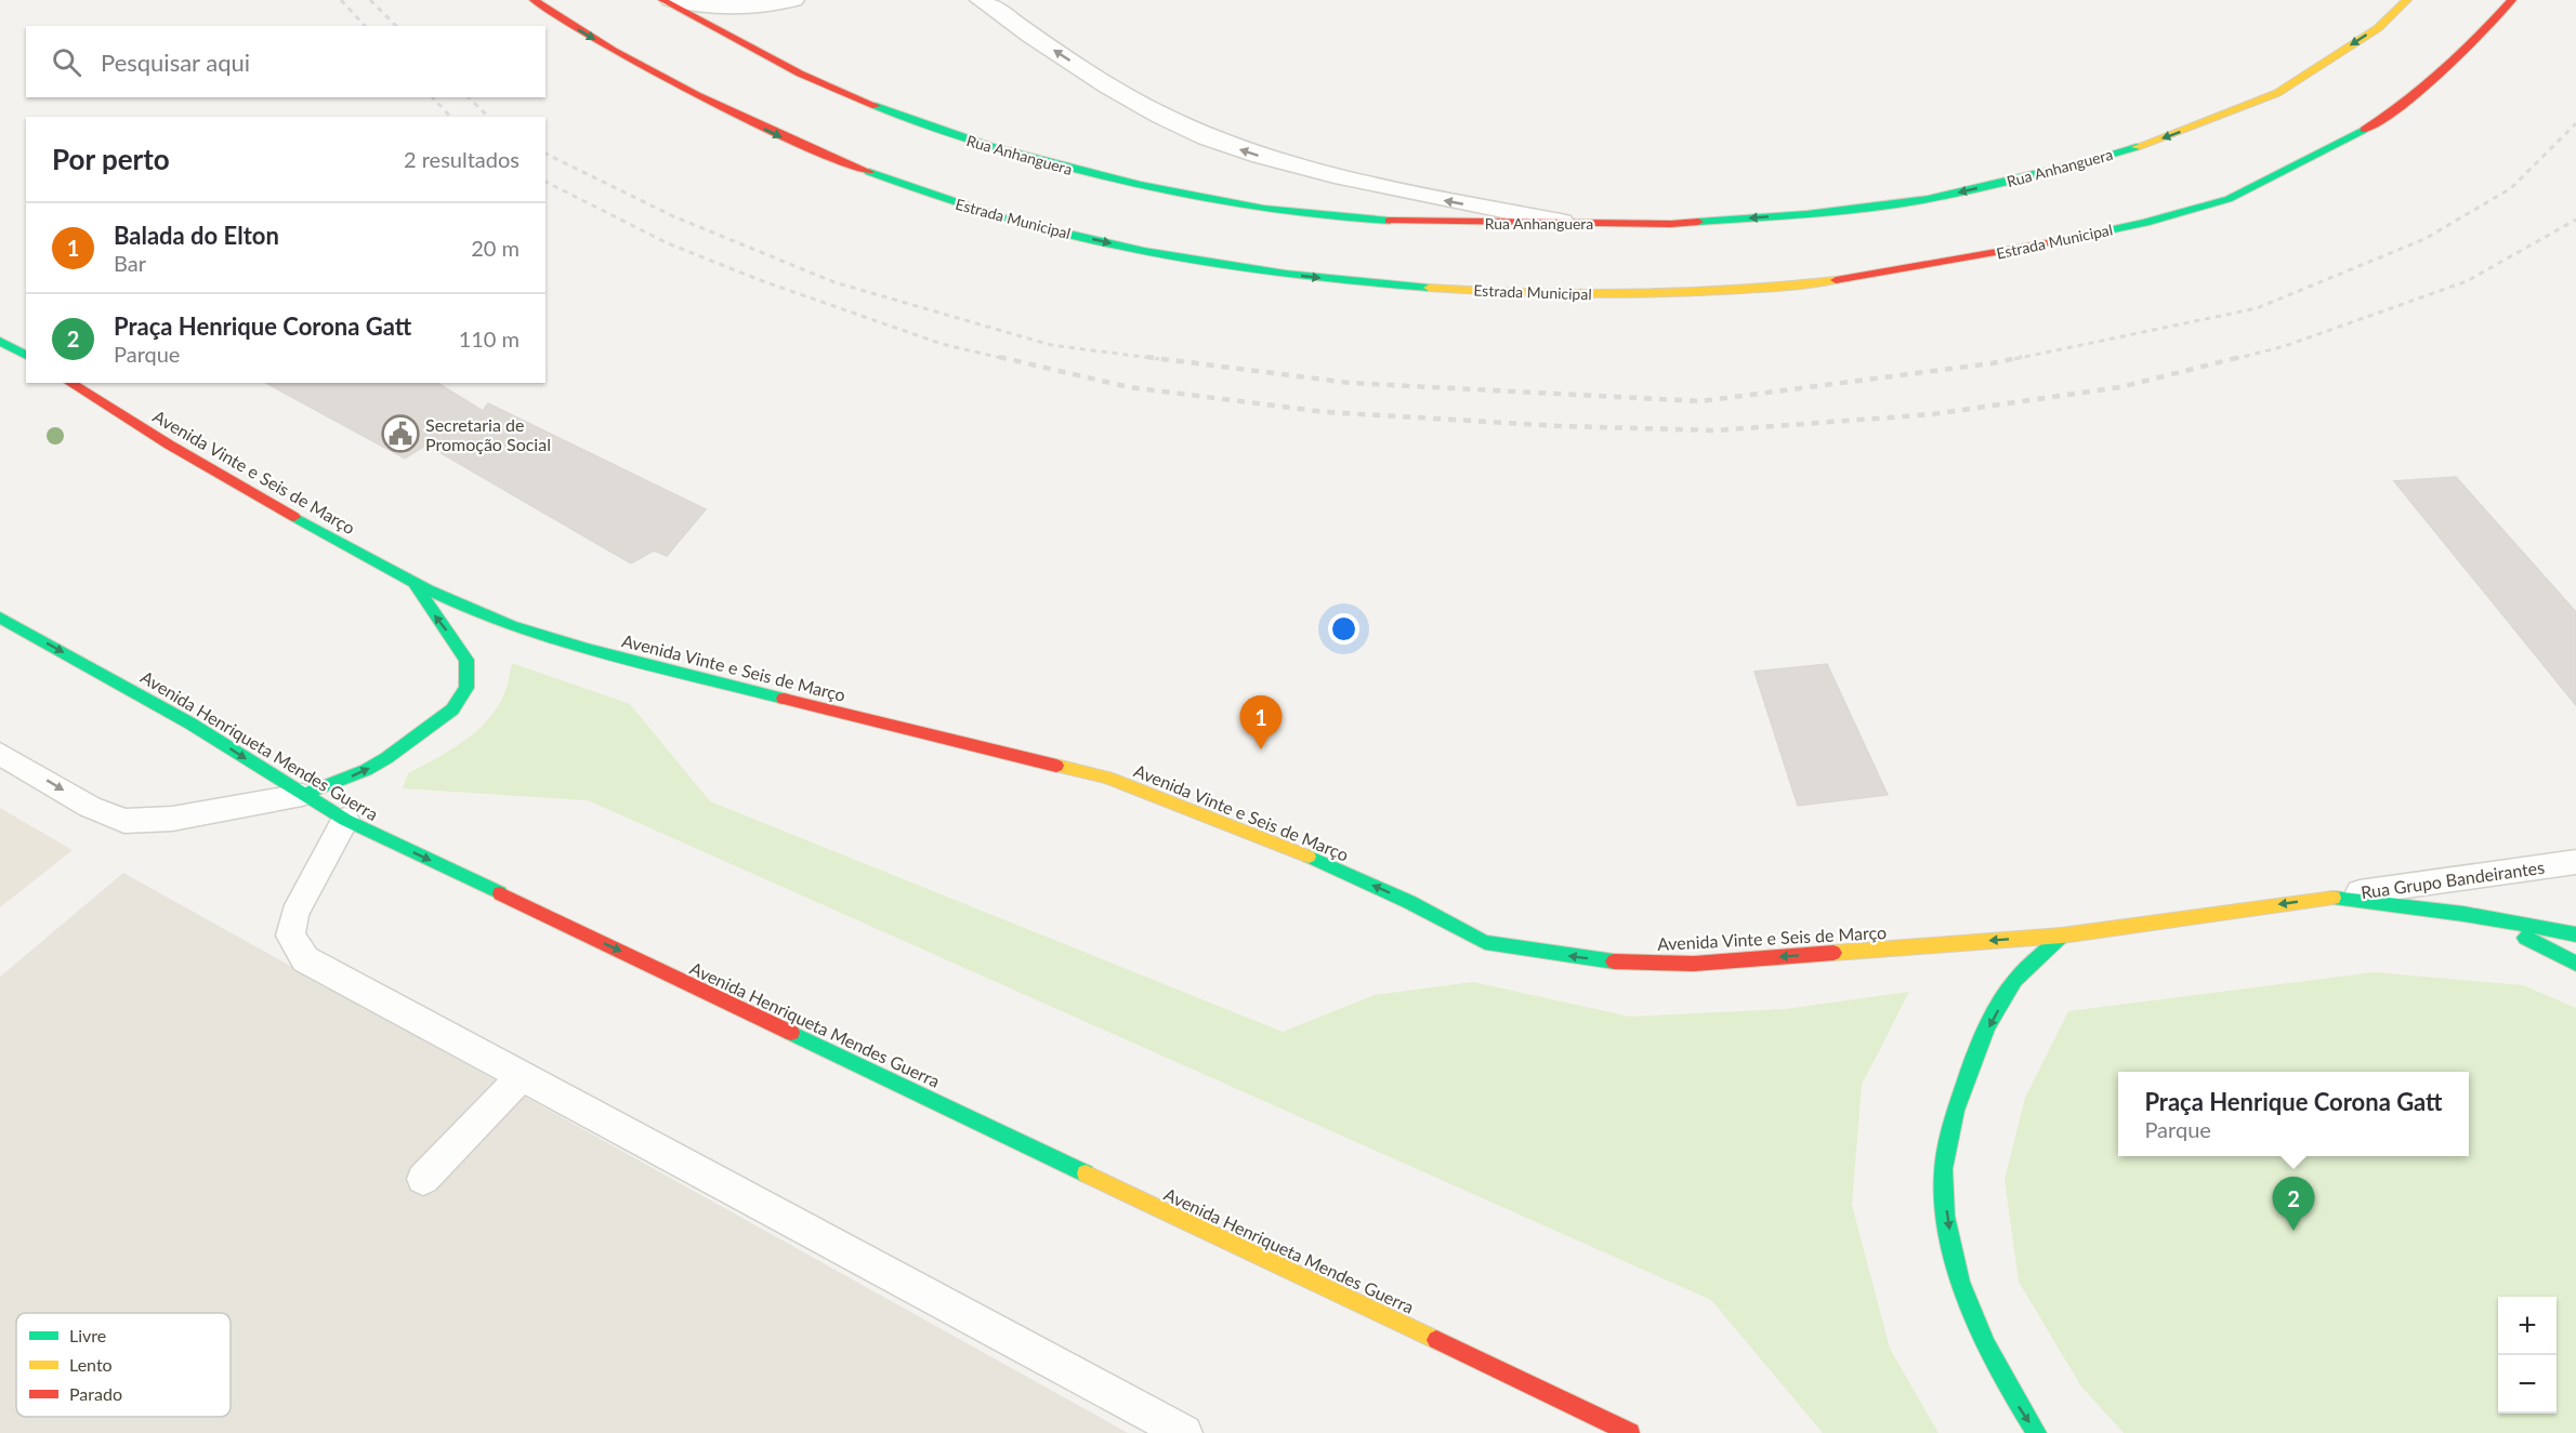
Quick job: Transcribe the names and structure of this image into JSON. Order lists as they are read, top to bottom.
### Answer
{
  "streets": {
    "main road": [
      "Rua Anhanguera",
      "Estrada Municipal",
      "Avenida Vinte e Seis de Março",
      "Avenida Henriqueta Mendes Guerra"
    ],
    "lane": ["Rua Grupo Bandeirantes"]
  },
  "crossings": [
    ["Avenida Vinte e Seis de Março", "Rua Grupo Bandeirantes"]
  ],
  "one_way": [
    "Rua Anhanguera",
    "Estrada Municipal",
    "Avenida Vinte e Seis de Março",
    "Avenida Henriqueta Mendes Guerra"
  ],
  "places": {
    "public building": ["Secretaria de Promoção Social"]
  },
  "legend": ["Livre", "Lento", "Parado"],
  "page": {
    "search": "Pesquisar aqui",
    "heading": ["Por perto", "2 resultados"],
    "list": [
      {
        "mark": "1",
        "name": "Balada do Elton",
        "note": "Bar",
        "value": "20 m"
      },
      {
        "mark": "2",
        "name": "Praça Henrique Corona Gatt",
        "note": "Parque",
        "value": "110 m"
      }
    ],
    "pins": ["1", "2"],
    "popup": ["Praça Henrique Corona Gatt", "Parque"],
    "map_buttons": ["+", "−"]
  }
}
